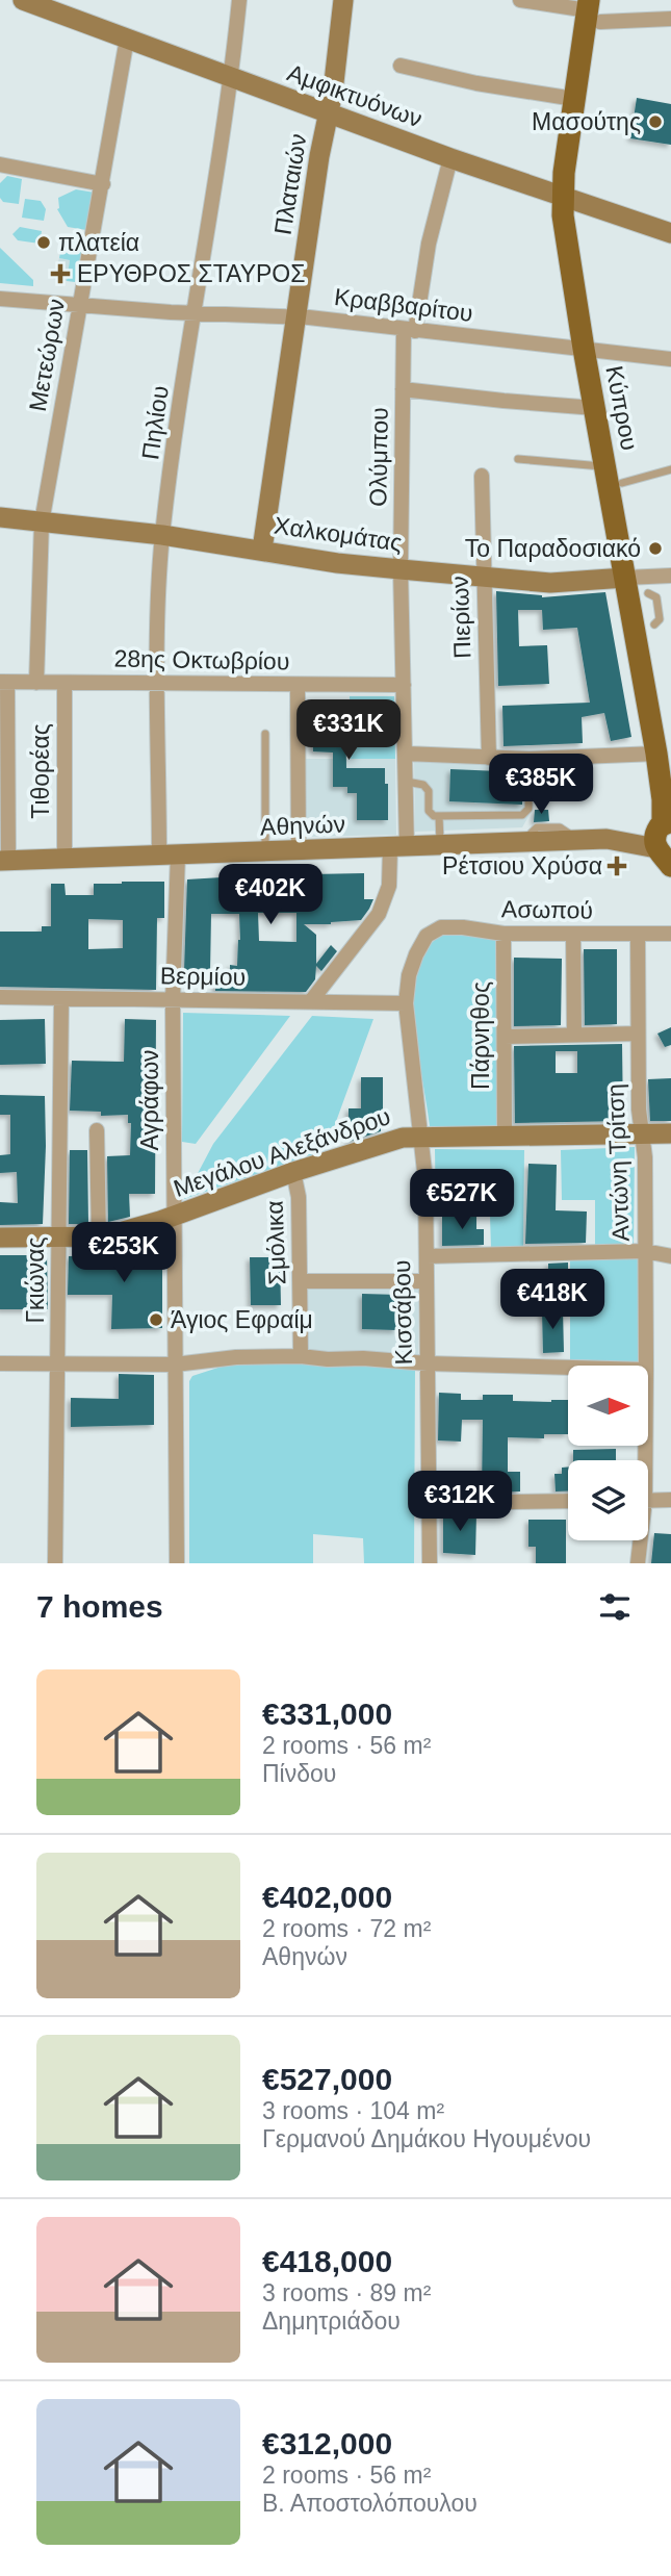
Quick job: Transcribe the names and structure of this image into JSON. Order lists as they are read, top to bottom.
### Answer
{
  "streets": {
    "main road": ["Κύπρου"],
    "street": [
      "Αμφικτυόνων",
      "Πλαταιών",
      "Κραββαρίτου",
      "Μετεώρων",
      "Πηλίου",
      "Ολύμπου",
      "Χαλκομάτας",
      "Πιερίων",
      "28ης Οκτωβρίου",
      "Τιθορέας",
      "Αθηνών",
      "Ασωπού",
      "Βερμίου",
      "Πάρνηθος",
      "Αγράφων",
      "Μεγάλου Αλεξάνδρου",
      "Αντώνη Τρίτση",
      "Σμόλικα",
      "Γκιώνας",
      "Κισσάβου"
    ]
  },
  "crossings": [
    ["Αμφικτυόνων", "Πλαταιών"],
    ["Αμφικτυόνων", "Μετεώρων"],
    ["Αμφικτυόνων", "Κύπρου"],
    ["Αμφικτυόνων", "Πηλίου"],
    ["Αμφικτυόνων", "Ολύμπου"],
    ["Πλαταιών", "Κραββαρίτου"],
    ["Πλαταιών", "Χαλκομάτας"],
    ["Κραββαρίτου", "Μετεώρων"],
    ["Κραββαρίτου", "Κύπρου"],
    ["Κραββαρίτου", "Πηλίου"],
    ["Κραββαρίτου", "Ολύμπου"],
    ["Μετεώρων", "Χαλκομάτας"],
    ["Μετεώρων", "28ης Οκτωβρίου"],
    ["Κύπρου", "Χαλκομάτας"],
    ["Κύπρου", "Αθηνών"],
    ["Πηλίου", "Χαλκομάτας"],
    ["Πηλίου", "28ης Οκτωβρίου"],
    ["Πηλίου", "Αθηνών"],
    ["Πηλίου", "Αγράφων"],
    ["Ολύμπου", "Χαλκομάτας"],
    ["Ολύμπου", "28ης Οκτωβρίου"],
    ["Ολύμπου", "Αθηνών"],
    ["Χαλκομάτας", "Πιερίων"],
    ["28ης Οκτωβρίου", "Τιθορέας"],
    ["Τιθορέας", "Αθηνών"],
    ["Αθηνών", "Αγράφων"],
    ["Ασωπού", "Πάρνηθος"],
    ["Ασωπού", "Αντώνη Τρίτση"],
    ["Ασωπού", "Κισσάβου"],
    ["Βερμίου", "Αγράφων"],
    ["Βερμίου", "Γκιώνας"],
    ["Βερμίου", "Κισσάβου"],
    ["Πάρνηθος", "Μεγάλου Αλεξάνδρου"],
    ["Αγράφων", "Μεγάλου Αλεξάνδρου"],
    ["Μεγάλου Αλεξάνδρου", "Αντώνη Τρίτση"],
    ["Μεγάλου Αλεξάνδρου", "Σμόλικα"],
    ["Μεγάλου Αλεξάνδρου", "Γκιώνας"],
    ["Μεγάλου Αλεξάνδρου", "Κισσάβου"]
  ],
  "places": {
    "other": [
      "Μασούτης",
      "πλατεία",
      "Το Παραδοσιακό",
      "Άγιος Εφραίμ"
    ],
    "health": ["ΕΡΥΘΡΟΣ ΣΤΑΥΡΟΣ", "Ρέτσιου Χρύσα"]
  },
  "north": "right",
  "page": {
    "price": [
      "€331K",
      "€385K",
      "€402K",
      "€527K",
      "€253K",
      "€418K",
      "€312K"
    ],
    "heading": "7 homes",
    "list": [
      {
        "name": "€331,000",
        "note": "2 rooms · 56 m² · Πίνδου"
      },
      {
        "name": "€402,000",
        "note": "2 rooms · 72 m² · Αθηνών"
      },
      {
        "name": "€527,000",
        "note": "3 rooms · 104 m² · Γερμανού Δημάκου Ηγουμένου"
      },
      {
        "name": "€418,000",
        "note": "3 rooms · 89 m² · Δημητριάδου"
      },
      {
        "name": "€312,000",
        "note": "2 rooms · 56 m² · Β. Αποστολόπουλου"
      }
    ]
  }
}
